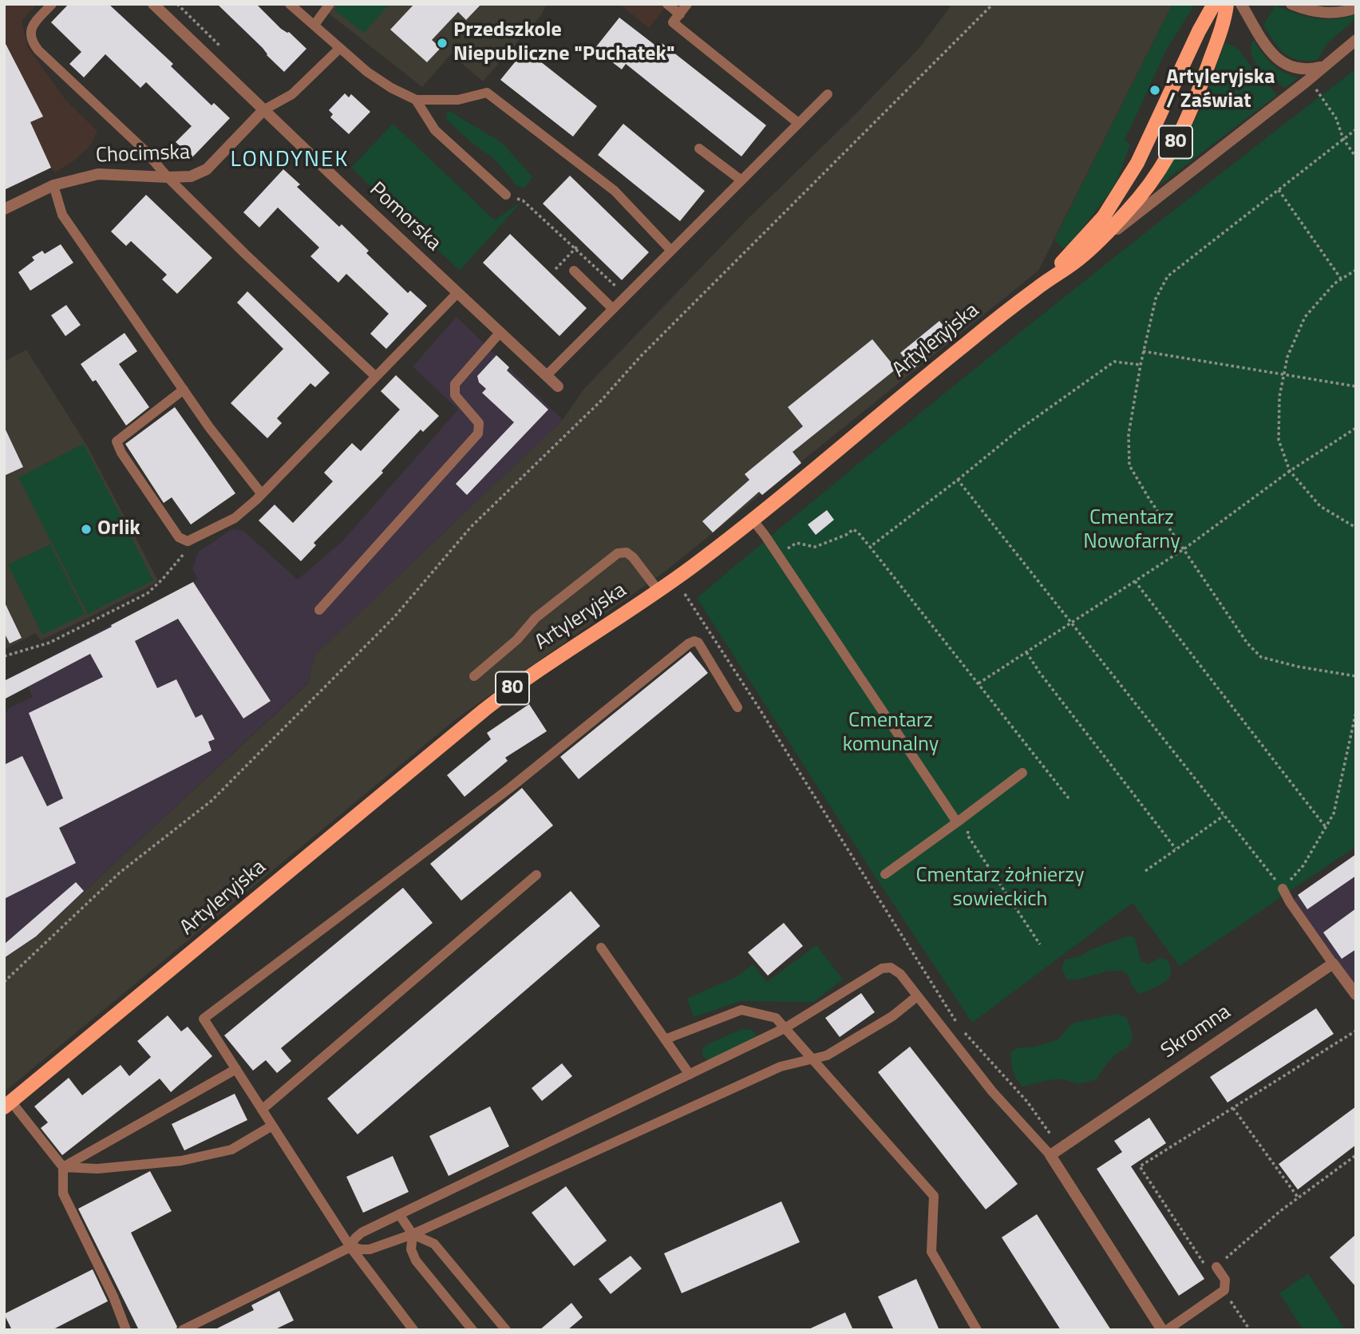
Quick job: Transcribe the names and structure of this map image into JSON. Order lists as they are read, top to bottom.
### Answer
{
  "streets": {
    "main road": ["80", "Artyleryjska"],
    "street": ["Chocimska", "Pomorska", "Skromna"]
  },
  "crossings": [
    ["80", "Artyleryjska"],
    ["Chocimska", "Pomorska"]
  ],
  "districts": ["LONDYNEK"],
  "parks": ["Cmentarz Nowofarny", "Cmentarz komunalny", "Cmentarz żołnierzy sowieckich"],
  "places": ["Przedszkole Niepubliczne \"Puchatek\"", "Artyleryjska / Zaświat", "Orlik"]
}
